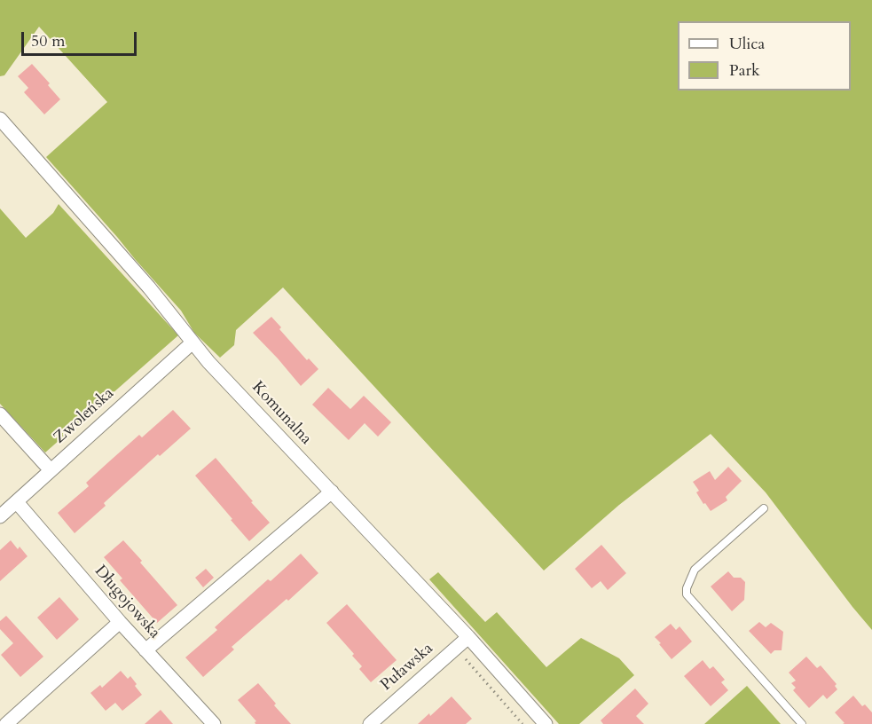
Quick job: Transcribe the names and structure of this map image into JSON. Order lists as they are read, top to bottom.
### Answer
{
  "streets": {
    "street": [
      "Komunalna",
      "Zwoleńska",
      "Długojowska",
      "Puławska"
    ]
  },
  "crossings": [
    ["Komunalna", "Zwoleńska"],
    ["Komunalna", "Puławska"],
    ["Zwoleńska", "Długojowska"]
  ],
  "legend": ["Ulica", "Park"],
  "scale_bar": "50 m"
}
